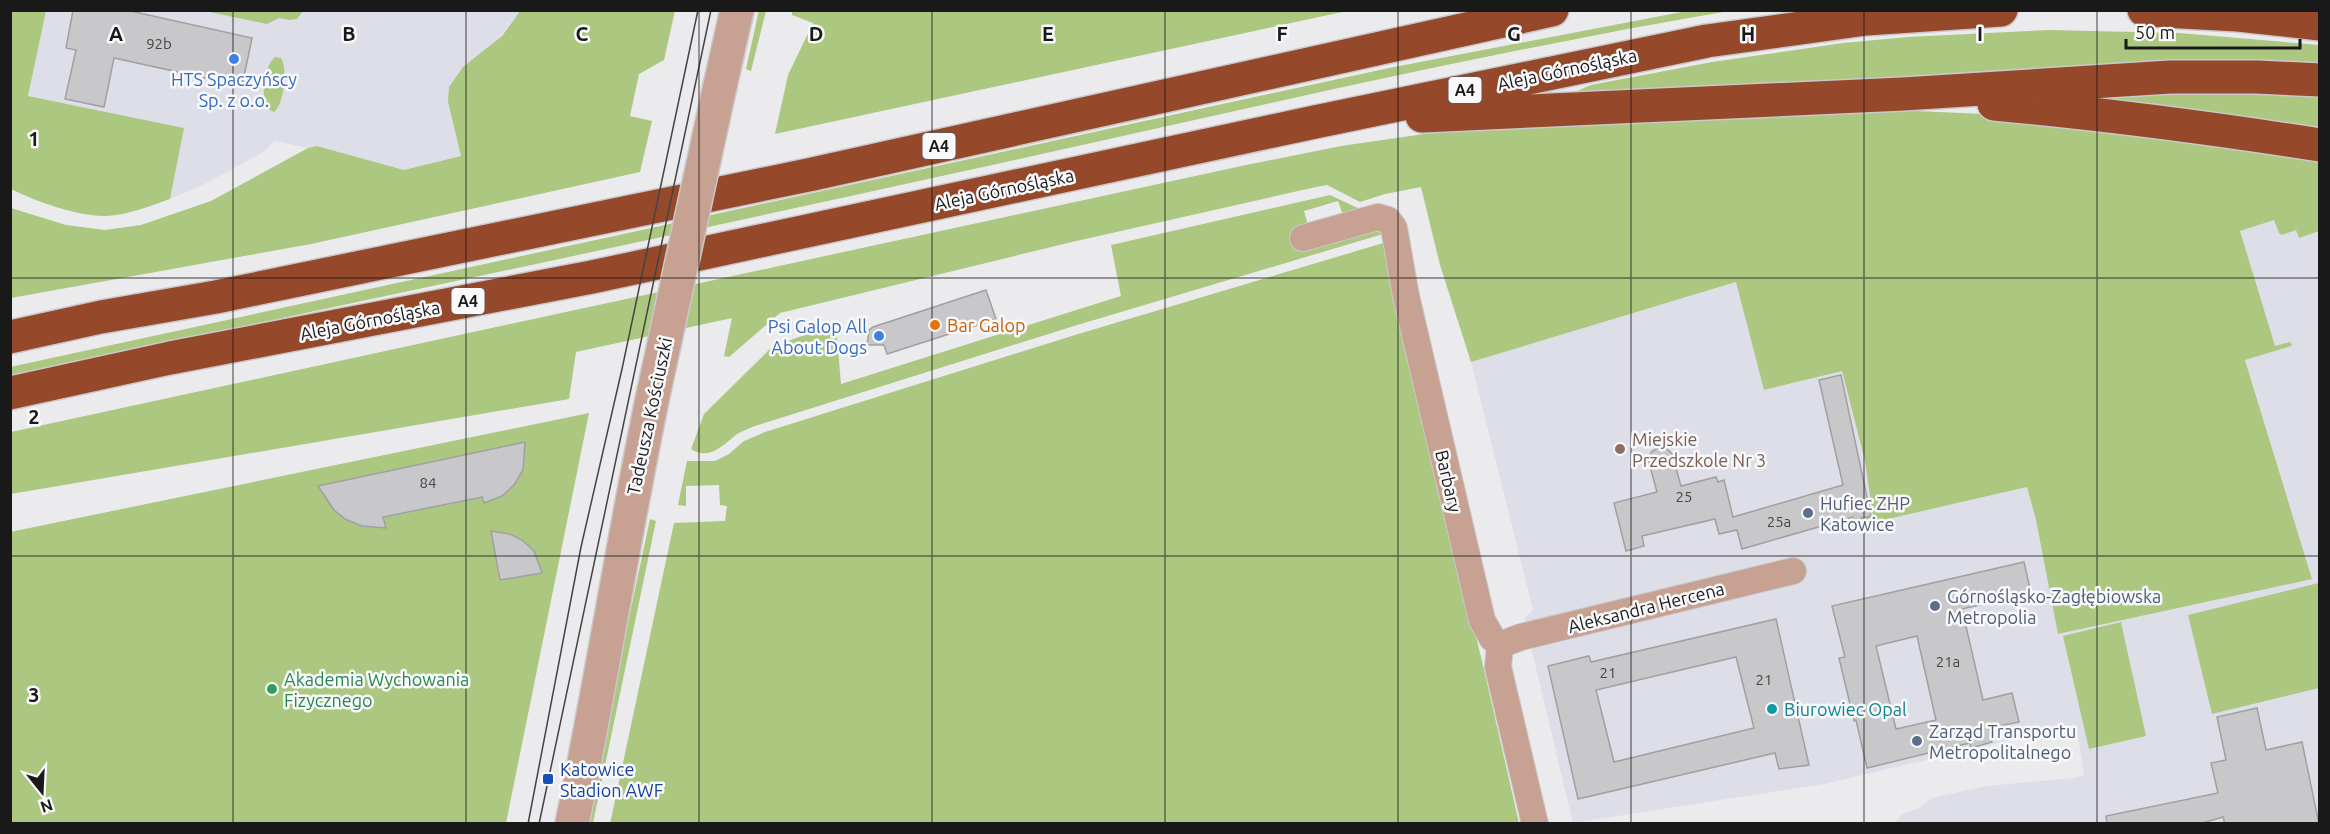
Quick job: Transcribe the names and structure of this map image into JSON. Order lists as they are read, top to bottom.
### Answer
{
  "streets": {
    "highway": ["Aleja Górnośląska", "A4"],
    "street": ["Tadeusza Kościuszki", "Barbary", "Aleksandra Hercena"]
  },
  "crossings": [
    ["Barbary", "Aleksandra Hercena"]
  ],
  "places": {
    "other": [
      "HTS Spaczyńscy Sp. z o.o.",
      "Bar Galop",
      "Psi Galop All About Dogs",
      "Miejskie Przedszkole Nr 3",
      "Hufiec ZHP Katowice",
      "Górnośląsko-Zagłębiowska Metropolia",
      "Akademia Wychowania Fizycznego",
      "Biurowiec Opal",
      "Zarząd Transportu Metropolitalnego"
    ],
    "transit": ["Katowice Stadion AWF"]
  },
  "house_numbers": [
    "92b",
    "84",
    "25",
    "25a",
    "21a",
    "21",
    "21"
  ],
  "scale_bar": "50 m",
  "north": "bottom",
  "grid": {
    "columns": [
      "A",
      "B",
      "C",
      "D",
      "E",
      "F",
      "G",
      "H",
      "I"
    ],
    "rows": ["1", "2", "3"]
  }
}
